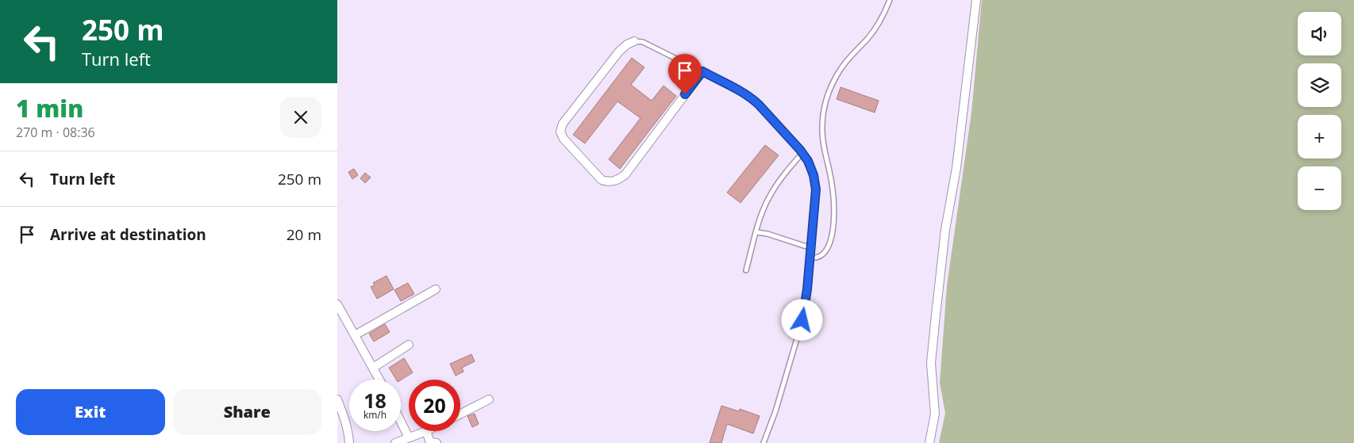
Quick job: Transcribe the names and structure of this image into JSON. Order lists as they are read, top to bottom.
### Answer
{
  "page": {
    "turn": ["250 m", "Turn left"],
    "map_buttons": ["+", "−"],
    "heading": ["1 min", "270 m · 08:36"],
    "list": [
      {
        "name": "Turn left",
        "value": "250 m"
      },
      {
        "name": "Arrive at destination",
        "value": "20 m"
      }
    ],
    "speed": "18 km/h",
    "limit": "20",
    "buttons": ["Exit", "Share"]
  }
}
